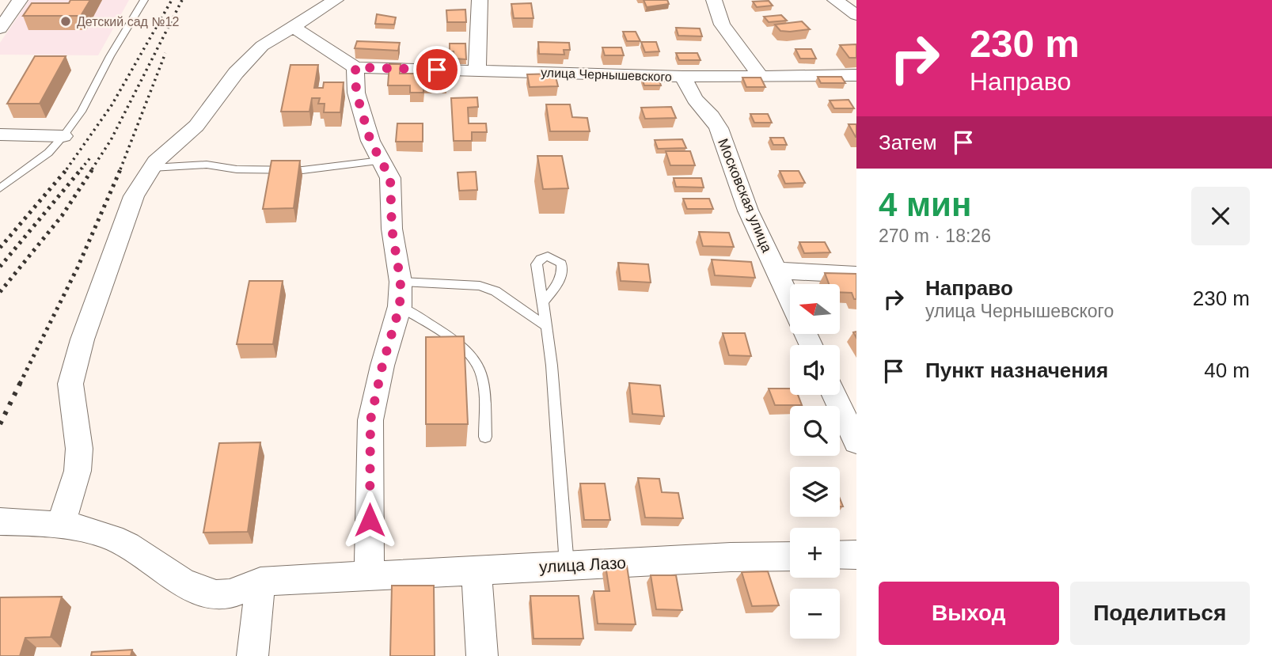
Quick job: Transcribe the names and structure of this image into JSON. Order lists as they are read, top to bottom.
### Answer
{
  "streets": {
    "street": ["улица Чернышевского", "Московская улица", "улица Лазо"]
  },
  "crossings": [
    ["улица Чернышевского", "Московская улица"]
  ],
  "places": ["Детский сад №12"],
  "north": "left",
  "page": {
    "turn": ["230 m", "Направо"],
    "then": "Затем",
    "heading": ["4 мин", "270 m · 18:26"],
    "list": [
      {
        "name": "Направо",
        "note": "улица Чернышевского",
        "value": "230 m"
      },
      {
        "name": "Пункт назначения",
        "value": "40 m"
      }
    ],
    "map_buttons": ["+", "−"],
    "buttons": ["Выход", "Поделиться"]
  }
}
